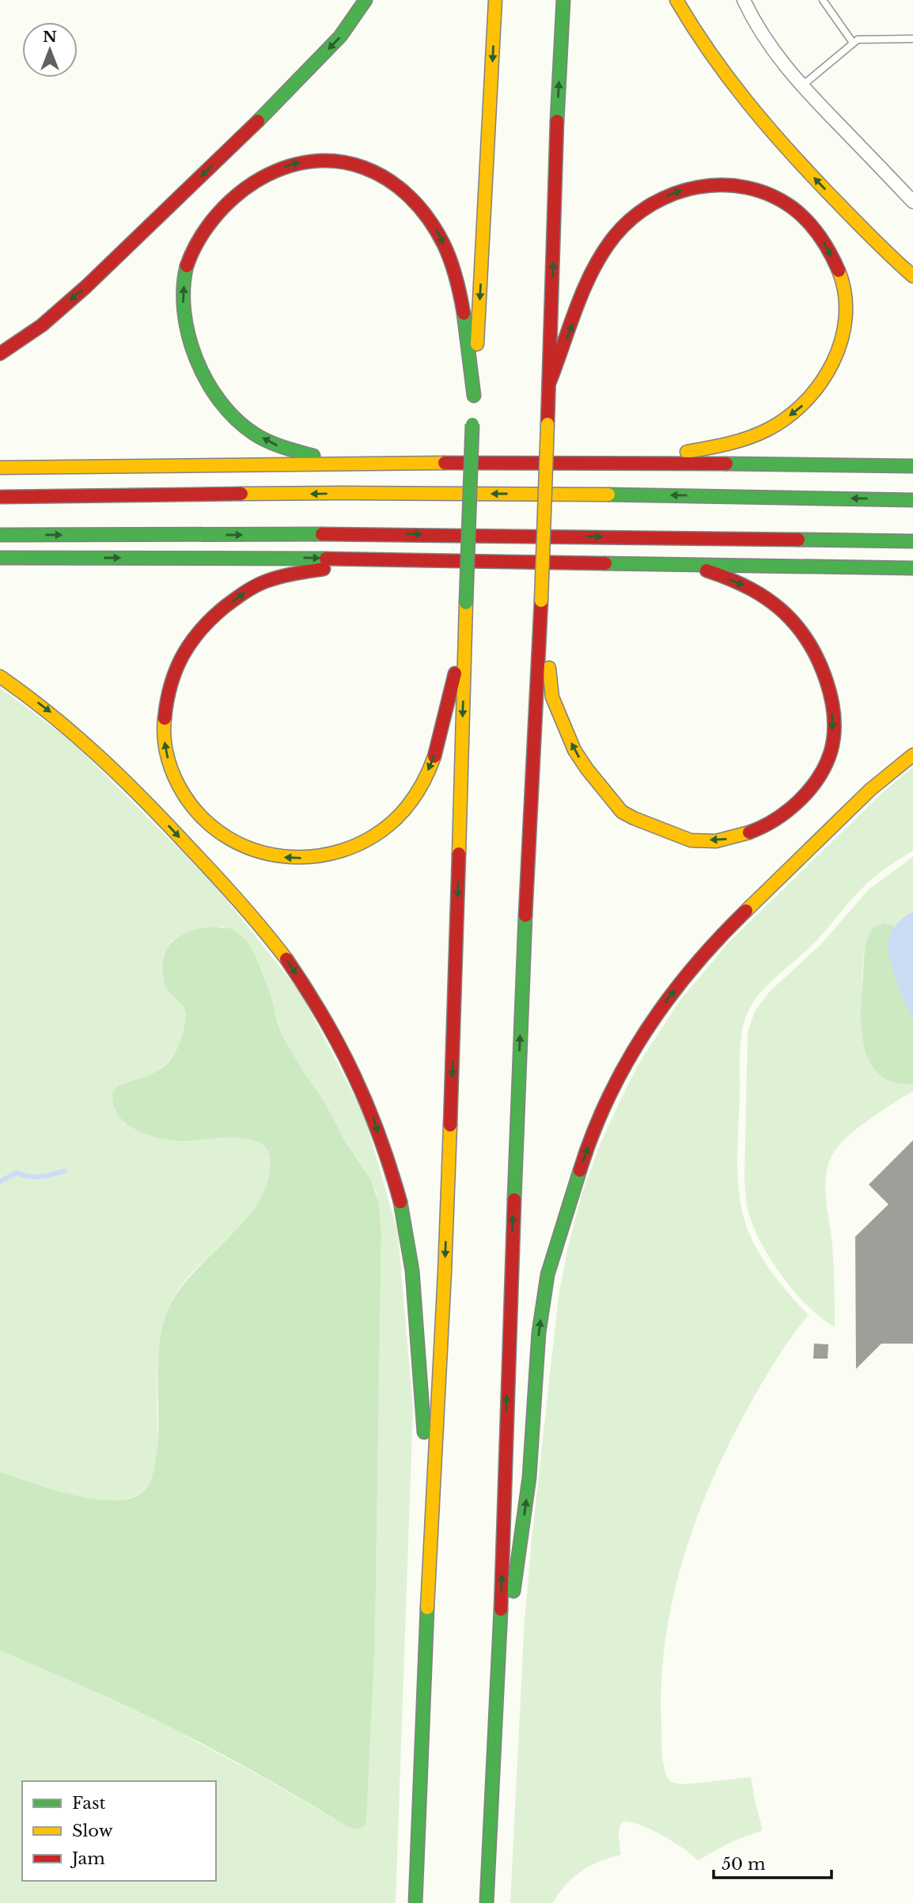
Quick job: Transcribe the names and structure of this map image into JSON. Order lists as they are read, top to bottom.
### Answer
{
  "legend": ["Fast", "Slow", "Jam"],
  "scale_bar": "50 m",
  "north": "top"
}
